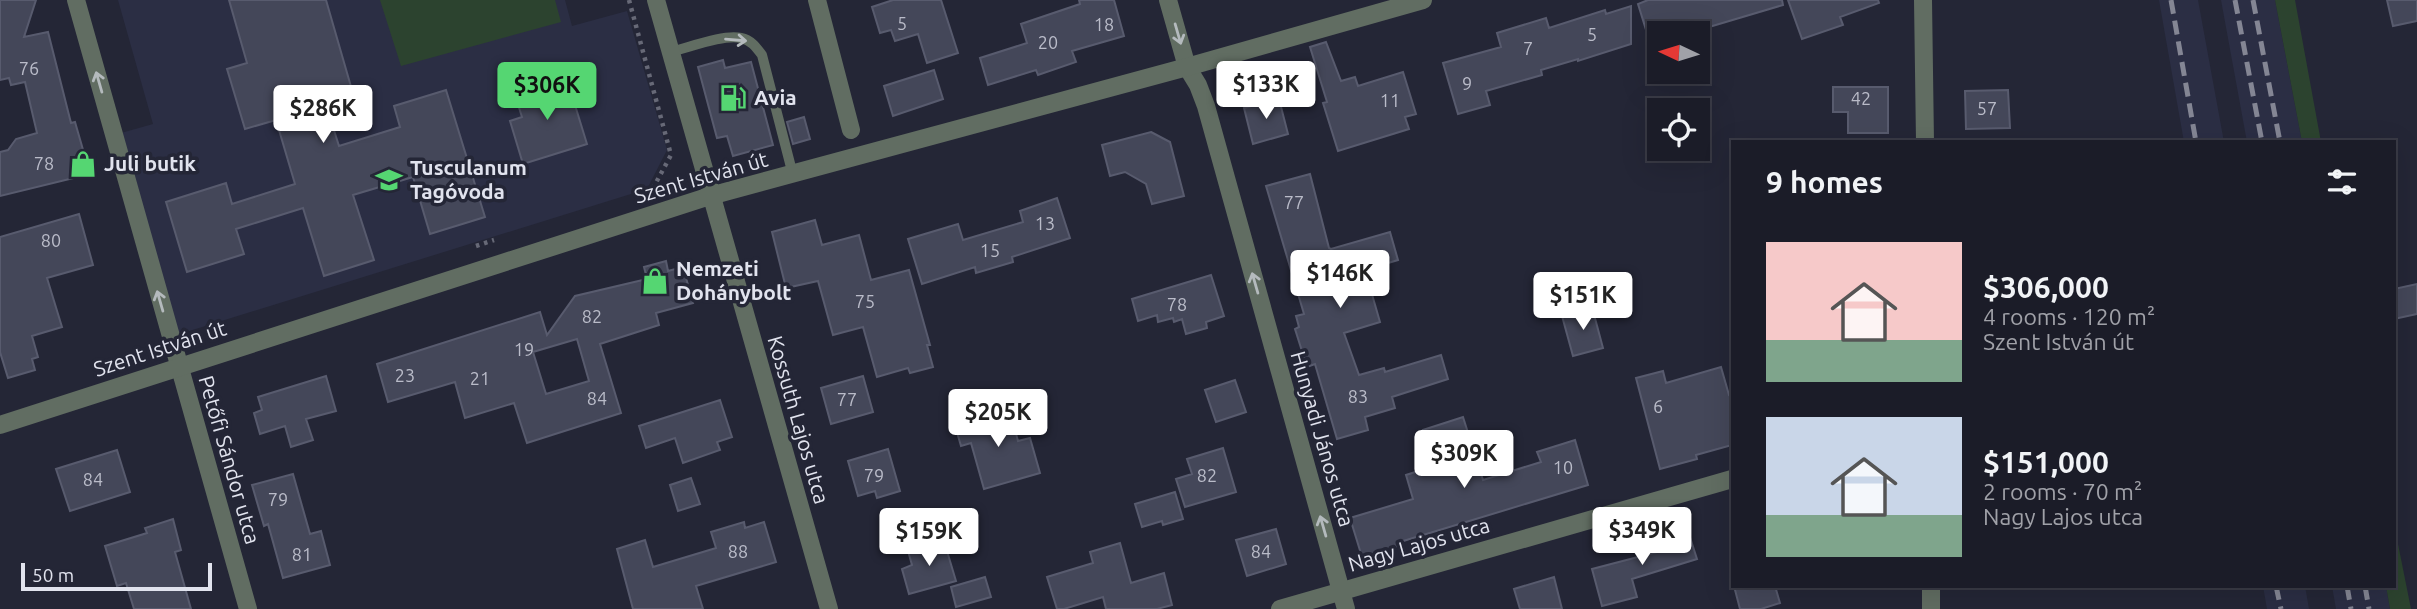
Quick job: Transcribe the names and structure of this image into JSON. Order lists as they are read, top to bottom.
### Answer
{
  "streets": {
    "street": [
      "Szent István út",
      "Kossuth Lajos utca",
      "Hunyadi János utca",
      "Petőfi Sándor utca",
      "Nagy Lajos utca"
    ]
  },
  "crossings": [
    ["Szent István út", "Kossuth Lajos utca"],
    ["Szent István út", "Hunyadi János utca"],
    ["Szent István út", "Petőfi Sándor utca"],
    ["Hunyadi János utca", "Nagy Lajos utca"]
  ],
  "one_way": ["Petőfi Sándor utca"],
  "places": {
    "fuel station": ["Avia"],
    "shop": ["Juli butik", "Nemzeti Dohánybolt"],
    "school or university": ["Tusculanum Tagóvoda"]
  },
  "house_numbers": [
    "5",
    "18",
    "5",
    "20",
    "7",
    "76",
    "9",
    "42",
    "11",
    "57",
    "78",
    "77",
    "13",
    "80",
    "15",
    "75",
    "78",
    "82",
    "19",
    "23",
    "21",
    "83",
    "84",
    "77",
    "6",
    "10",
    "79",
    "82",
    "84",
    "79",
    "88",
    "84",
    "81"
  ],
  "scale_bar": "50 m",
  "north": "left",
  "page": {
    "price": [
      "$133K",
      "$306K",
      "$286K",
      "$146K",
      "$151K",
      "$205K",
      "$309K",
      "$349K",
      "$159K"
    ],
    "heading": "9 homes",
    "list": [
      {
        "name": "$306,000",
        "note": "4 rooms · 120 m² · Szent István út"
      },
      {
        "name": "$151,000",
        "note": "2 rooms · 70 m² · Nagy Lajos utca"
      }
    ],
    "scale": "50 m"
  }
}
